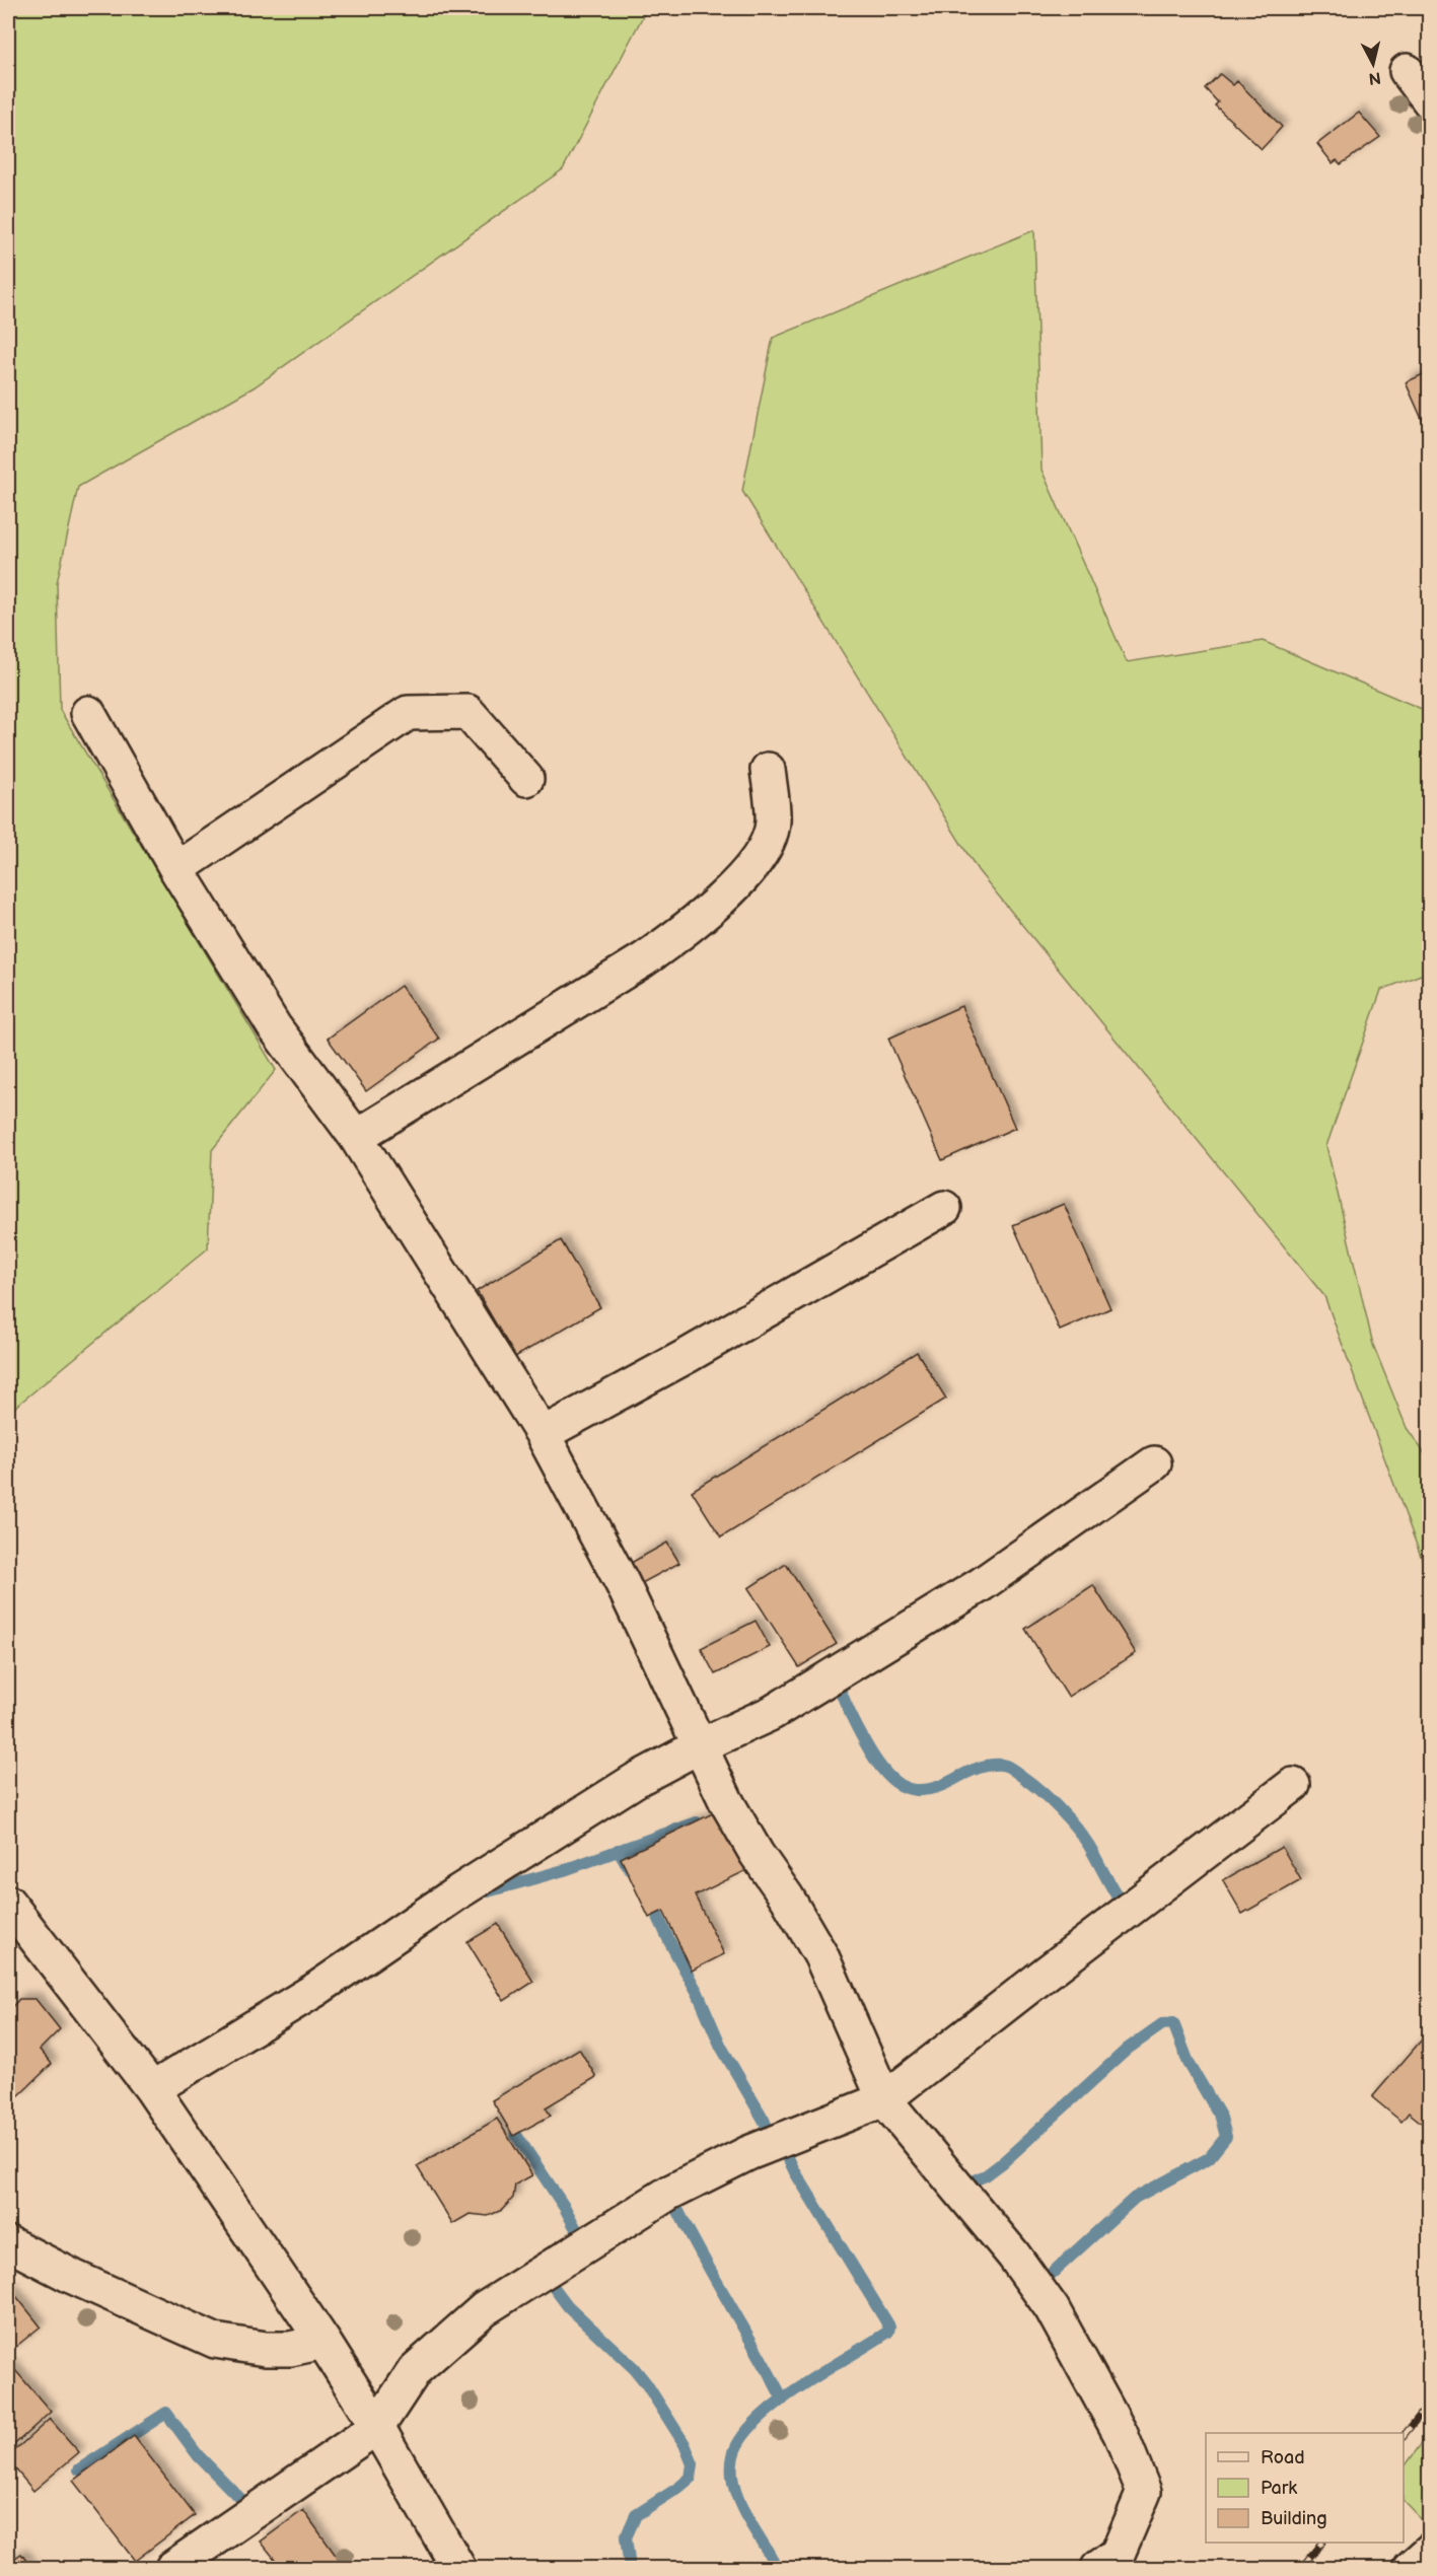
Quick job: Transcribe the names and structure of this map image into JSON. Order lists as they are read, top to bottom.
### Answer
{
  "legend": ["Road", "Park", "Building"],
  "north": "bottom"
}
